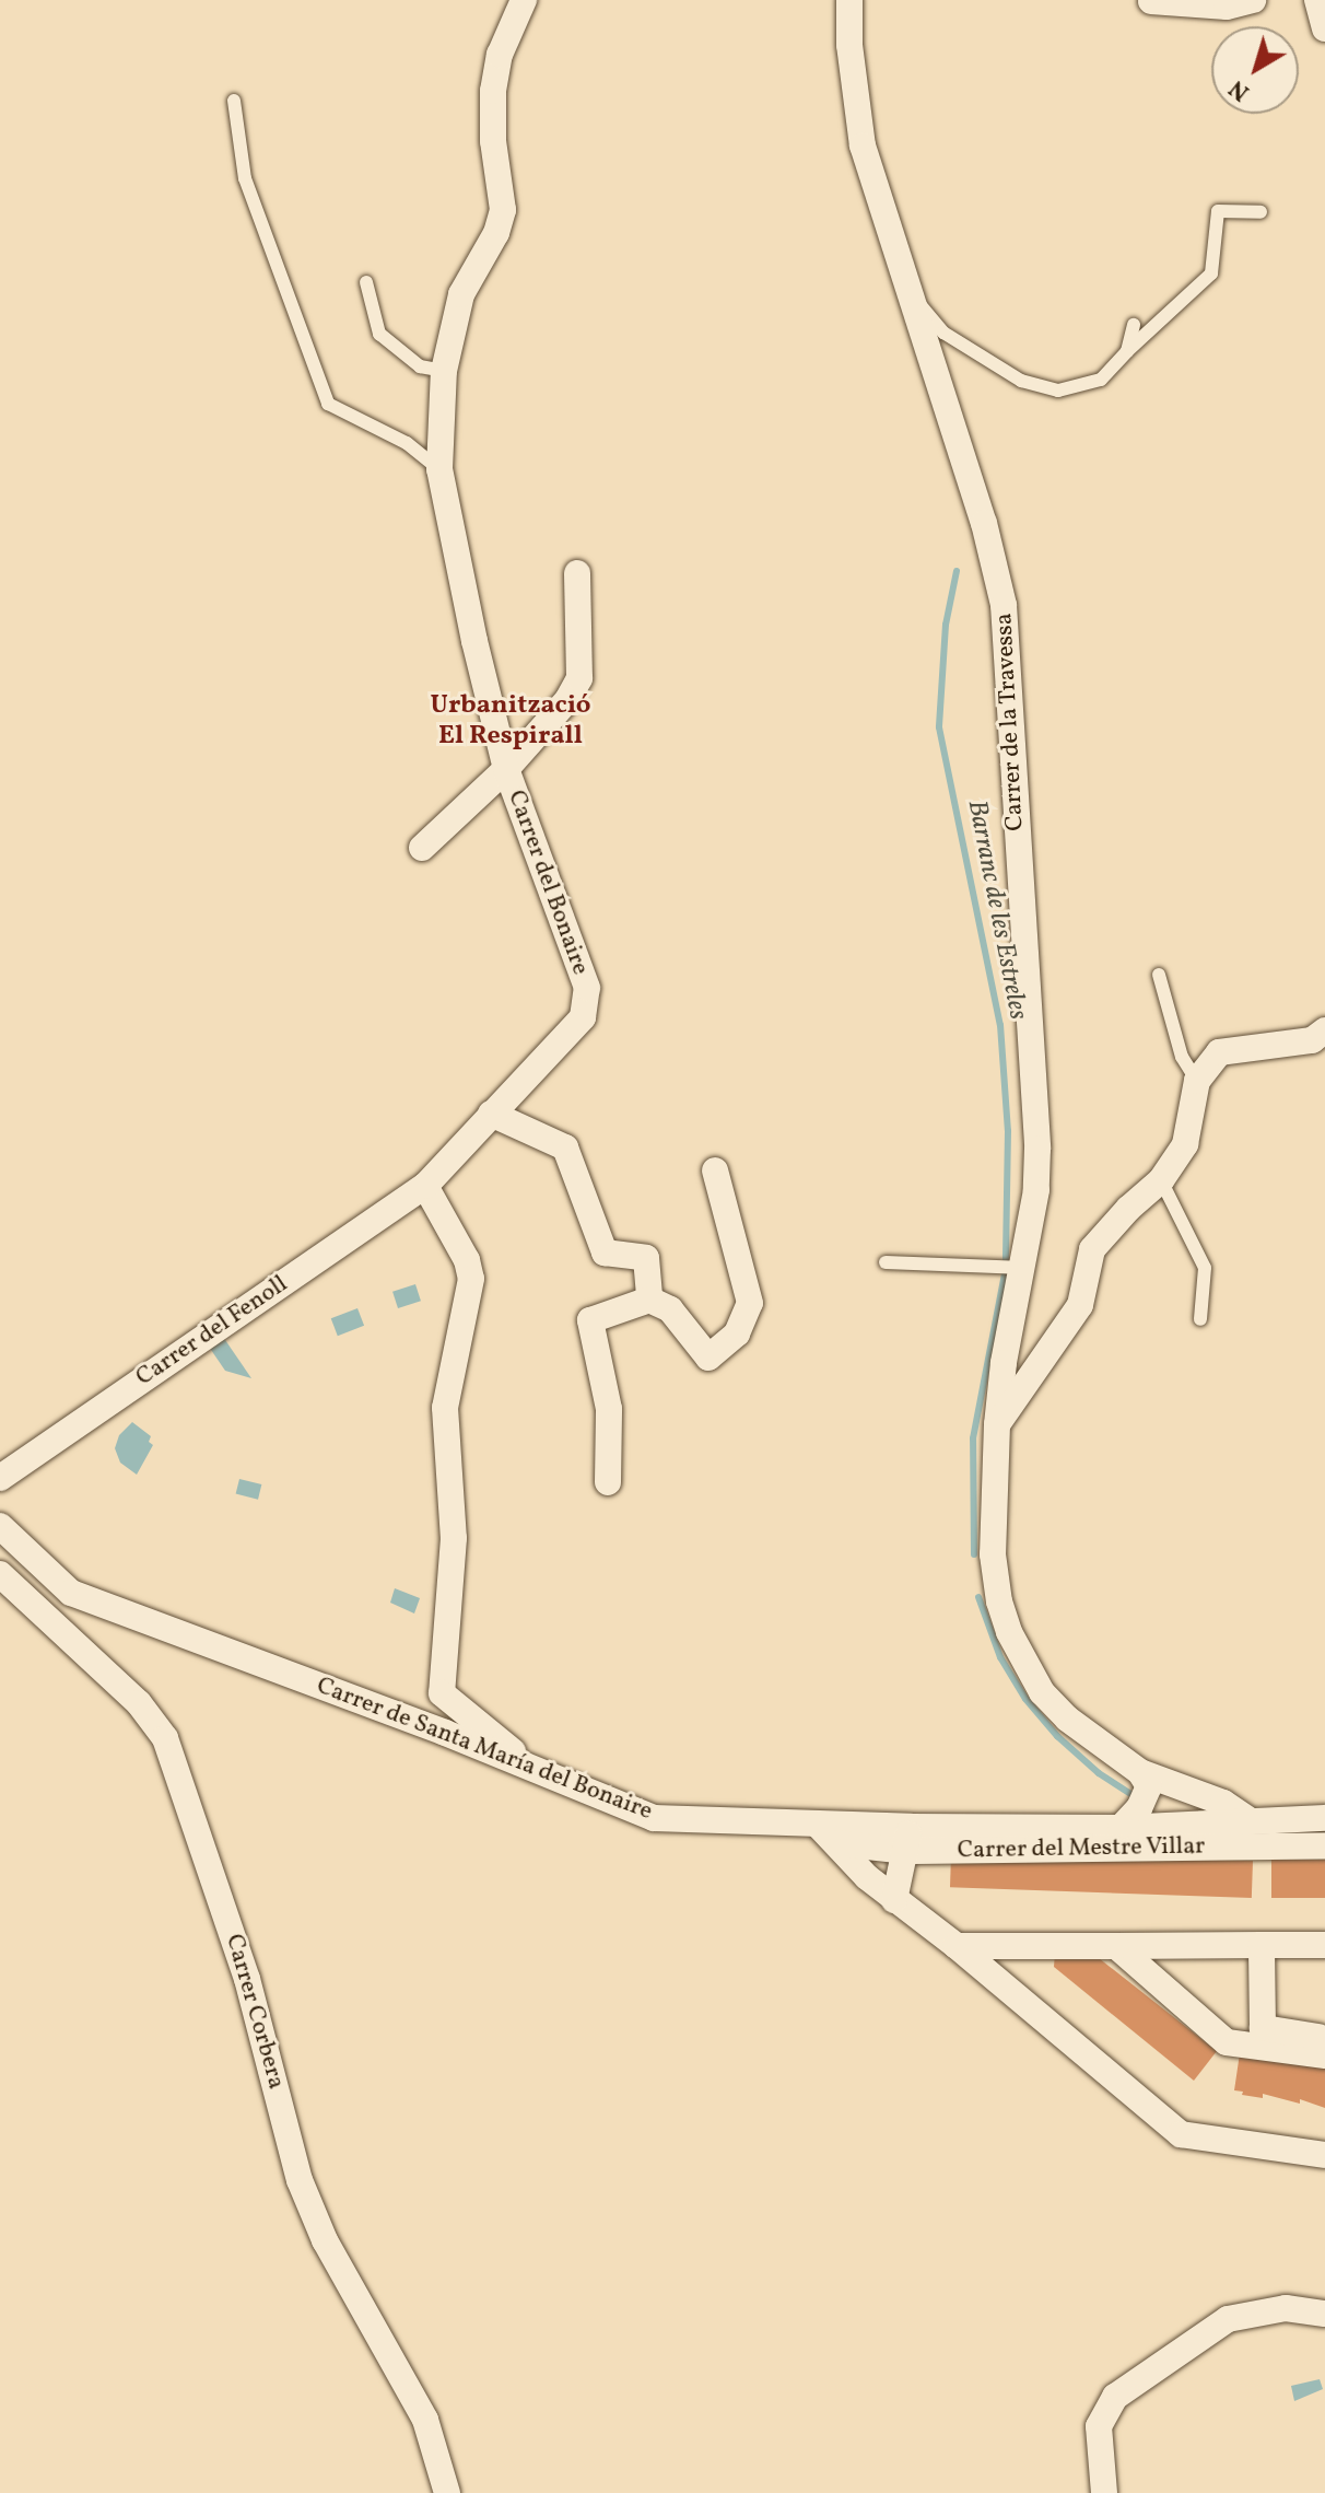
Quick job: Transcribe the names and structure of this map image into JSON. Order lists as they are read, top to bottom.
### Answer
{
  "streets": {
    "street": [
      "Carrer de la Travessa",
      "Carrer del Bonaire",
      "Carrer del Fenoll",
      "Carrer de Santa María del Bonaire",
      "Carrer del Mestre Villar",
      "Carrer Corbera"
    ]
  },
  "crossings": [
    ["Carrer de la Travessa", "Carrer de Santa María del Bonaire"],
    ["Carrer del Bonaire", "Carrer del Fenoll"],
    ["Carrer de Santa María del Bonaire", "Carrer del Mestre Villar"]
  ],
  "districts": ["Urbanització El Respirall"],
  "water": ["Barranc de les Estreles"],
  "north": "bottom left"
}
